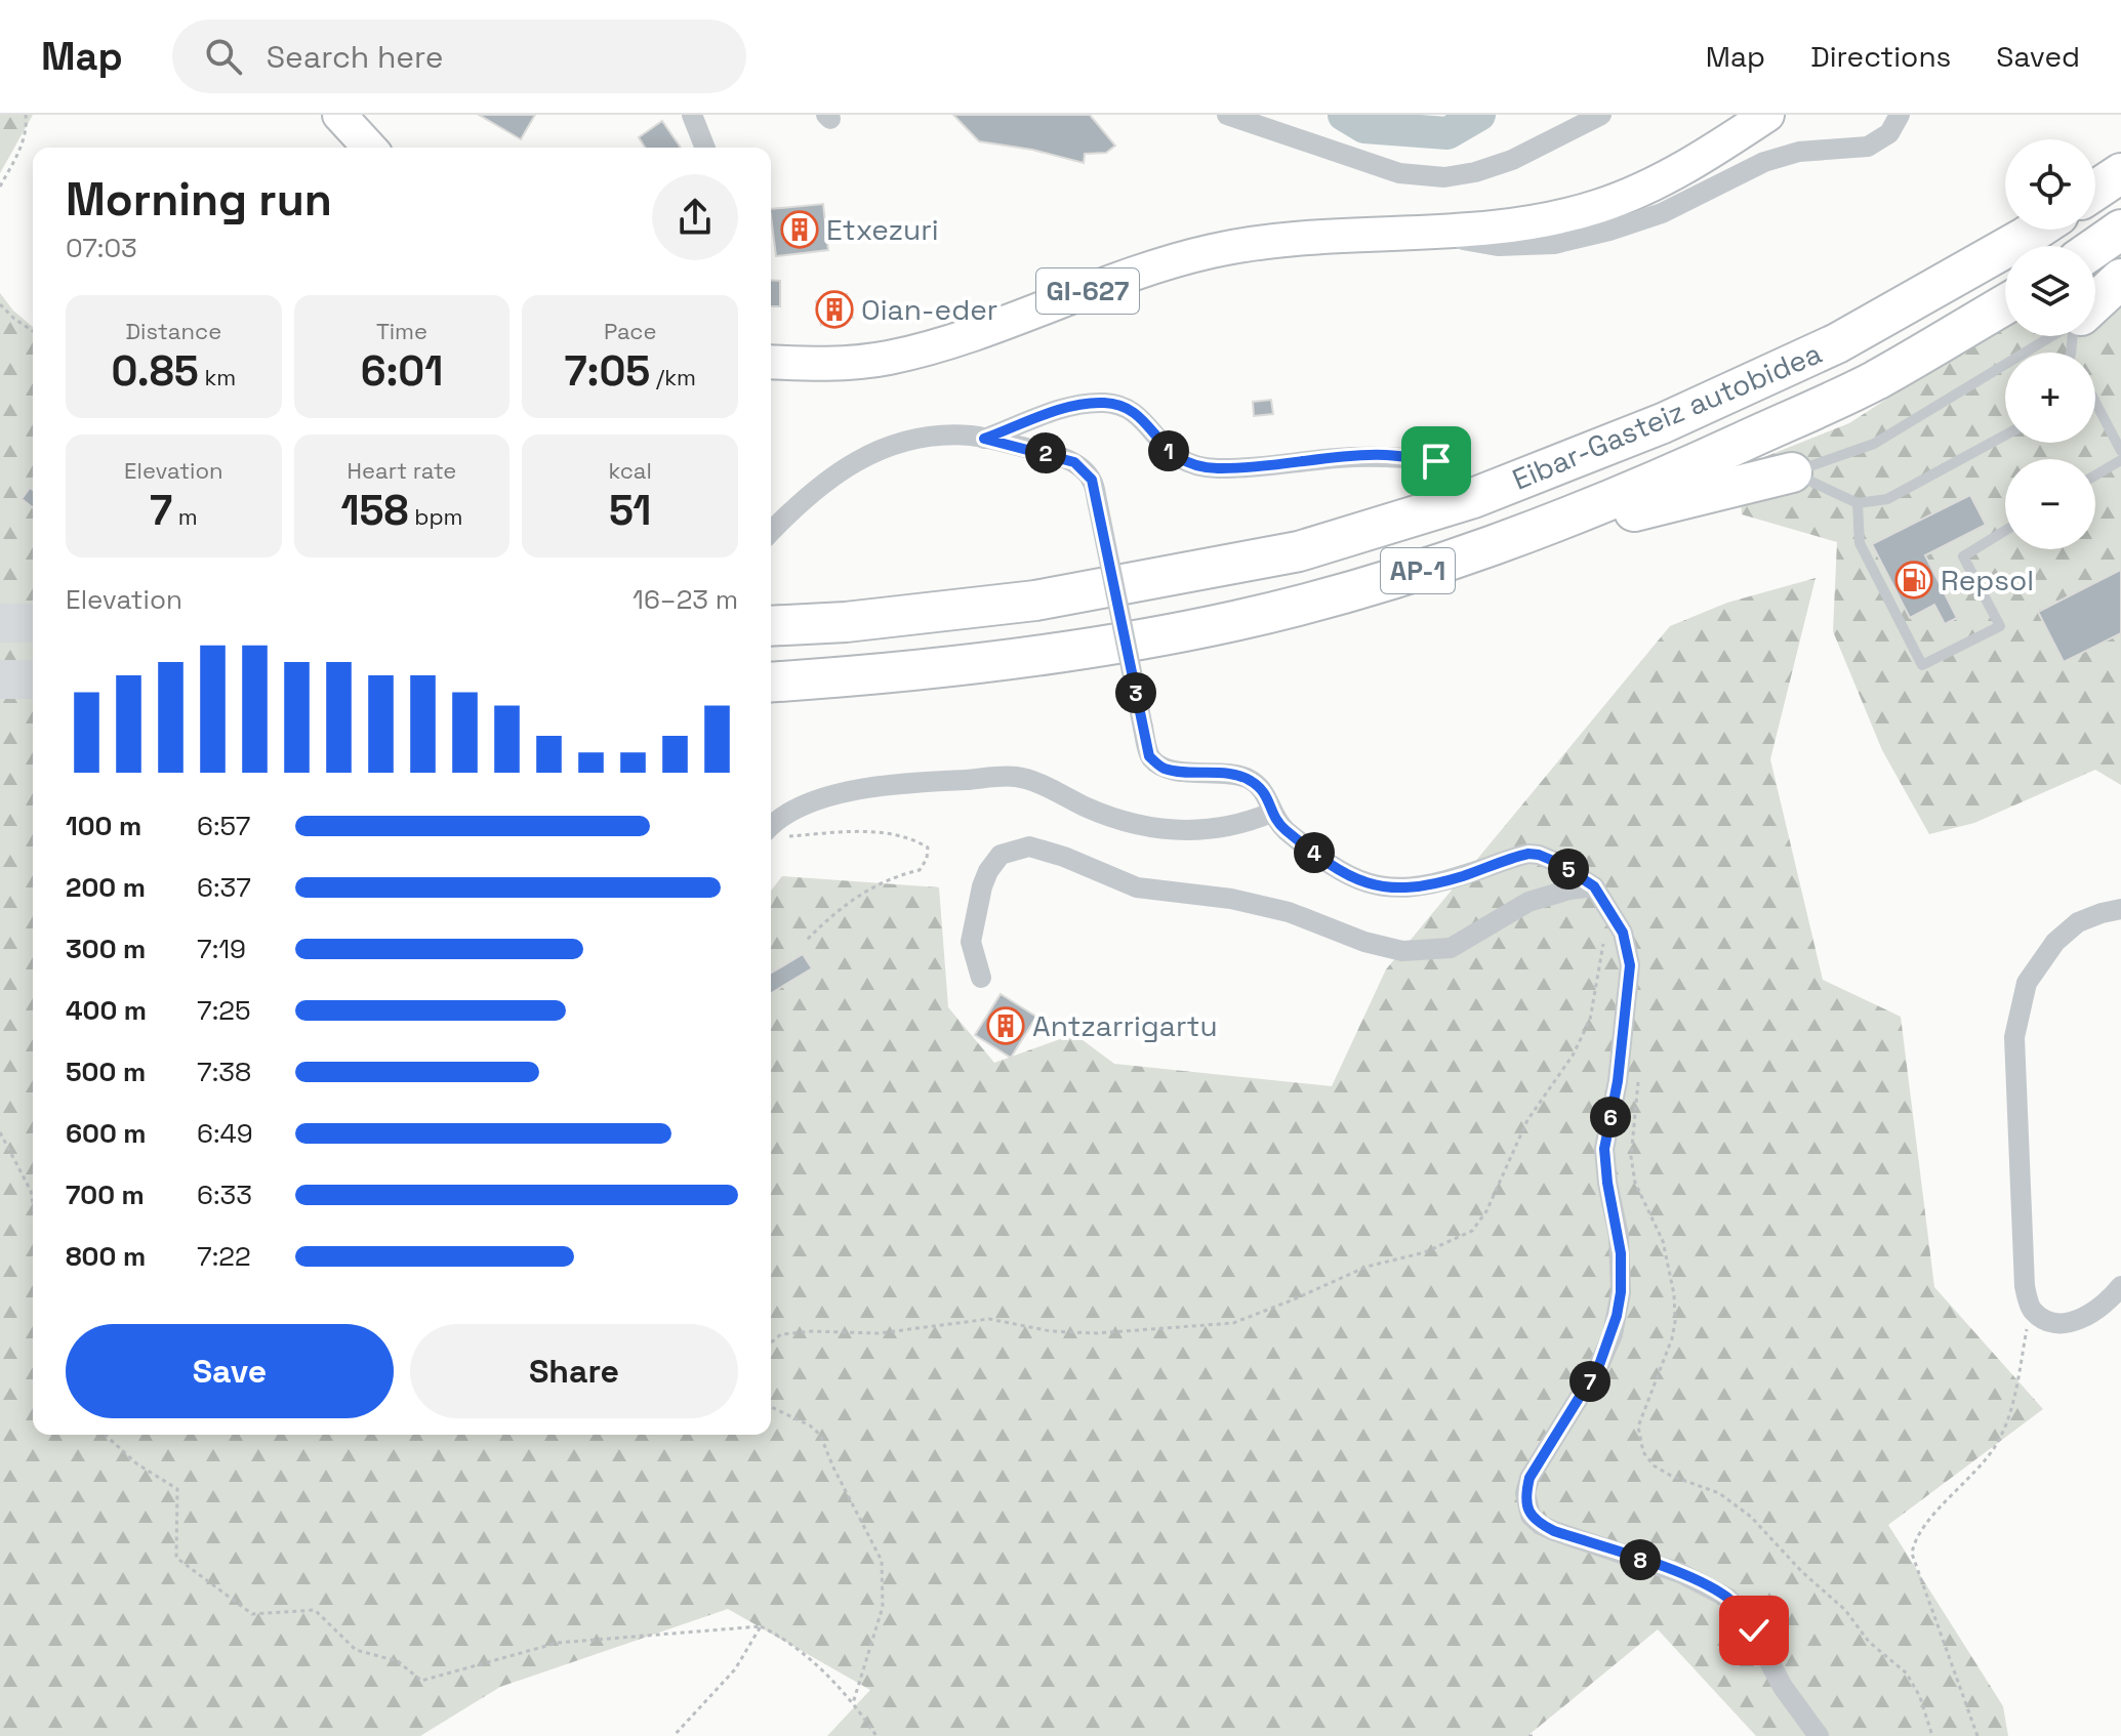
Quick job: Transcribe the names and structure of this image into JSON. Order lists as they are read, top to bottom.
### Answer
{
  "streets": {
    "highway": ["Eibar-Gasteiz autobidea", "AP-1"],
    "main road": ["GI-627"]
  },
  "places": {
    "building": ["Etxezuri", "Oian-eder", "Antzarrigartu"],
    "fuel station": ["Repsol"]
  },
  "page": {
    "header": "Map",
    "search": "Search here",
    "nav": ["Map", "Directions", "Saved"],
    "map_buttons": ["+", "−"],
    "heading": ["Morning run", "07:03"],
    "stats": [
      ["Distance", "0.85 km"],
      ["Time", "6:01"],
      ["Pace", "7:05 /km"],
      ["Elevation", "7 m"],
      ["Heart rate", "158 bpm"],
      ["kcal", "51"]
    ],
    "pins": [
      "1",
      "2",
      "3",
      "4",
      "5",
      "6",
      "7",
      "8"
    ],
    "chart": ["Elevation", "16–23 m"],
    "list": [
      {
        "name": "100 m",
        "note": "6:57"
      },
      {
        "name": "200 m",
        "note": "6:37"
      },
      {
        "name": "300 m",
        "note": "7:19"
      },
      {
        "name": "400 m",
        "note": "7:25"
      },
      {
        "name": "500 m",
        "note": "7:38"
      },
      {
        "name": "600 m",
        "note": "6:49"
      },
      {
        "name": "700 m",
        "note": "6:33"
      },
      {
        "name": "800 m",
        "note": "7:22"
      }
    ],
    "buttons": ["Save", "Share"]
  }
}
